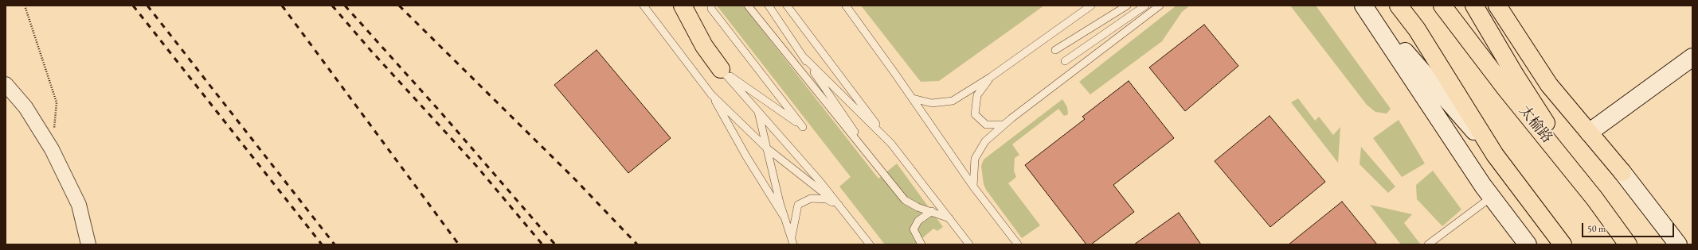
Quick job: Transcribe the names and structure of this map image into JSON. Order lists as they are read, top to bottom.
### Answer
{
  "streets": {
    "highway": ["太榆路"]
  },
  "scale_bar": "50 m"
}
